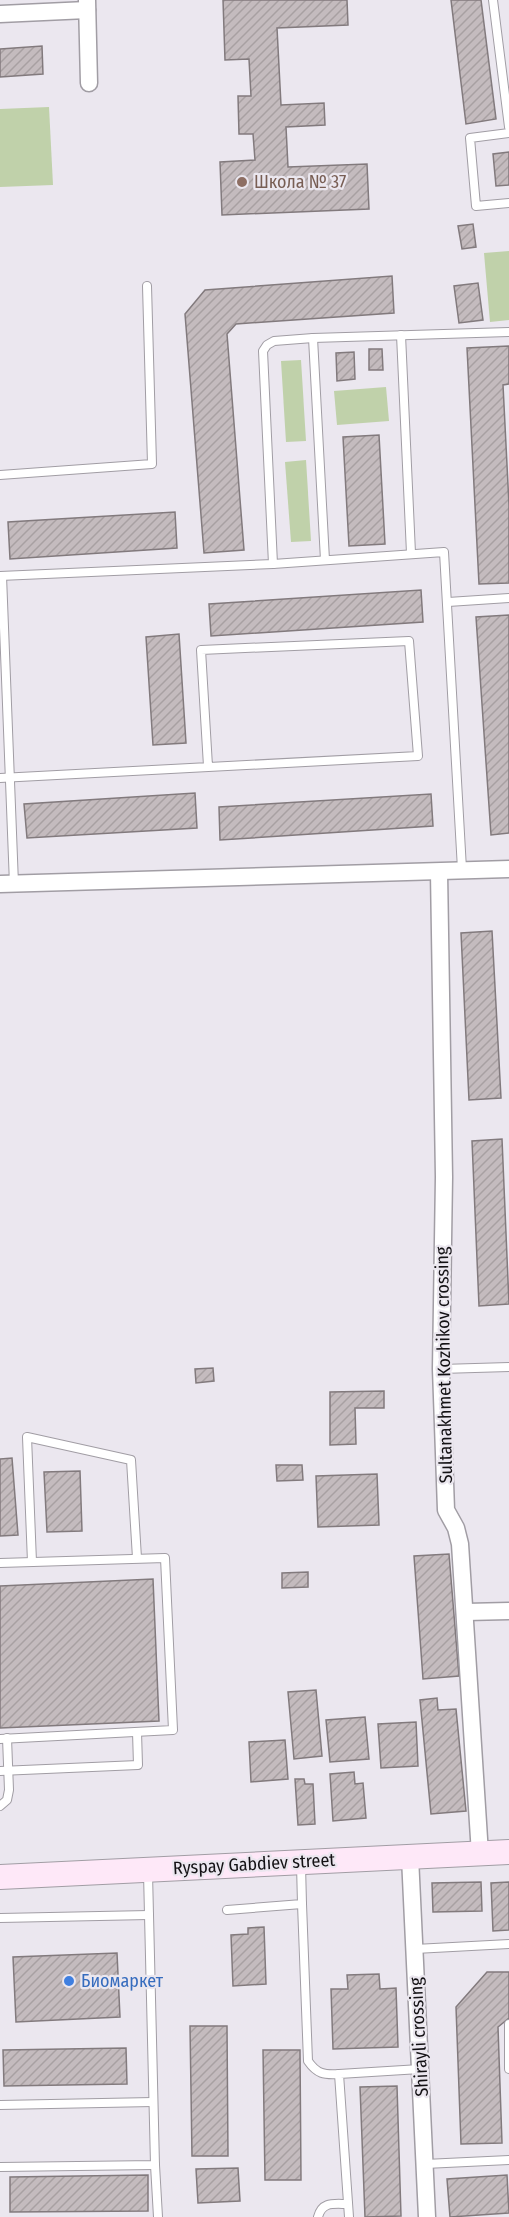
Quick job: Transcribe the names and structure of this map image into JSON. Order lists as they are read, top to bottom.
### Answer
{
  "streets": {
    "street": ["Sultanakhmet Kozhikov crossing", "Ryspay Gabdiev street", "Shirayli crossing"]
  },
  "crossings": [
    ["Sultanakhmet Kozhikov crossing", "Ryspay Gabdiev street"],
    ["Ryspay Gabdiev street", "Shirayli crossing"]
  ],
  "places": ["Школа № 37", "Биомаркет"]
}
